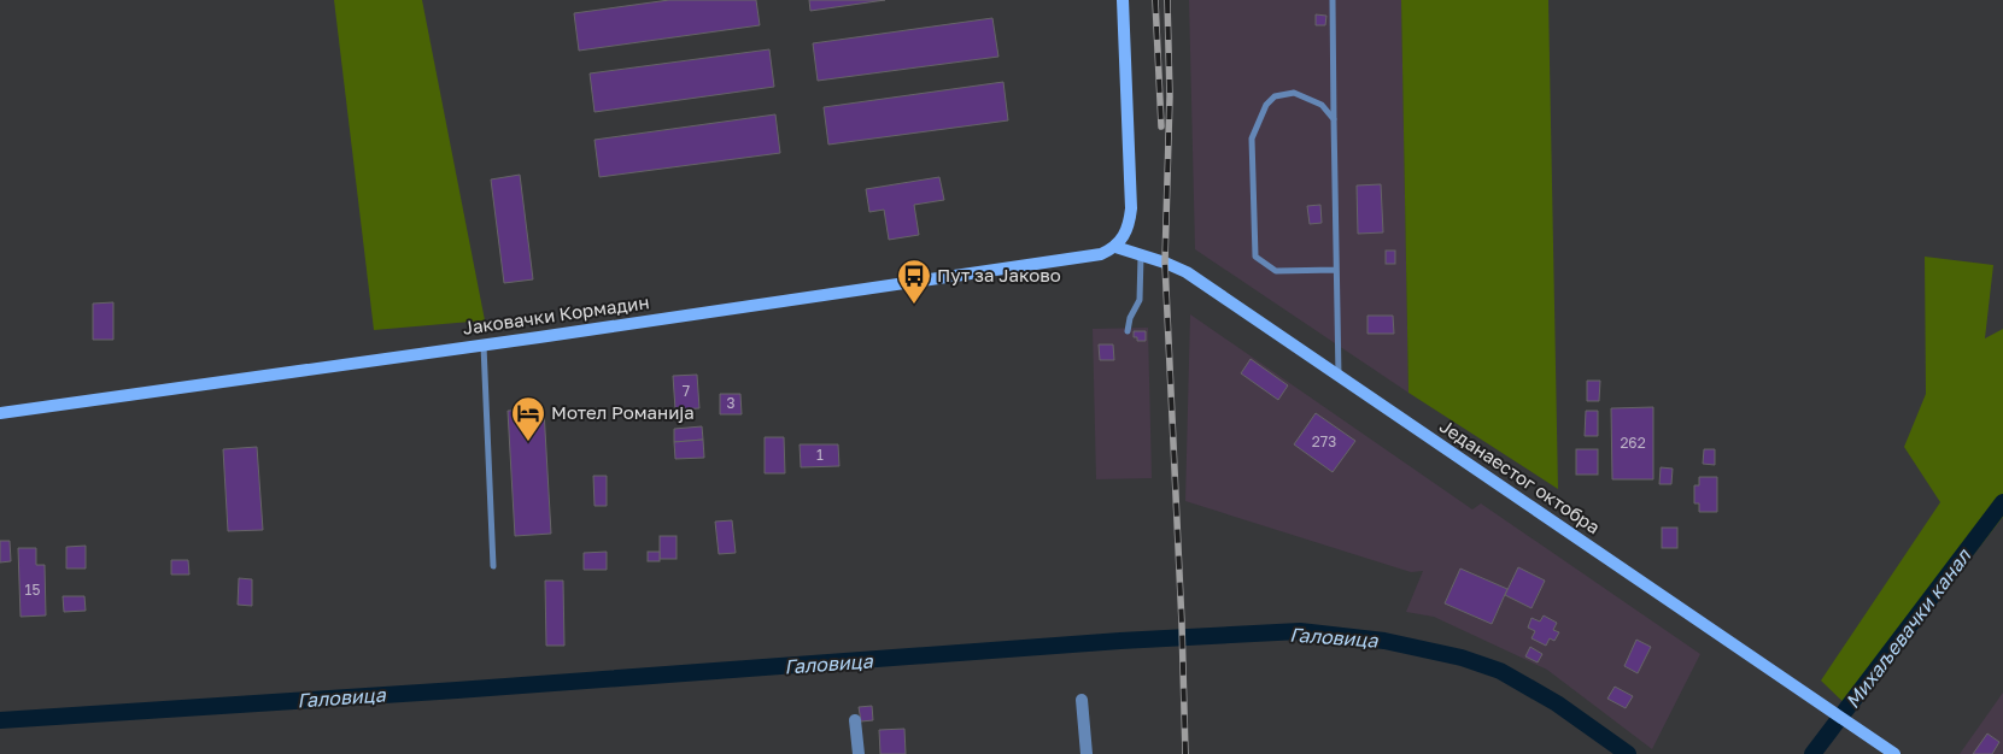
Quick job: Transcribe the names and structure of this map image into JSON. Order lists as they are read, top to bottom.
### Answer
{
  "streets": {
    "main road": ["Јаковачки Кормадин", "Једанаестог октобра"]
  },
  "crossings": [
    ["Јаковачки Кормадин", "Једанаестог октобра"]
  ],
  "water": ["Михаљевачки канал", "Галовица"],
  "places": {
    "bus stop": ["Пут за Јаково"],
    "hotel": ["Мотел Романија"]
  },
  "house_numbers": [
    "7",
    "3",
    "273",
    "262",
    "1",
    "15"
  ]
}
